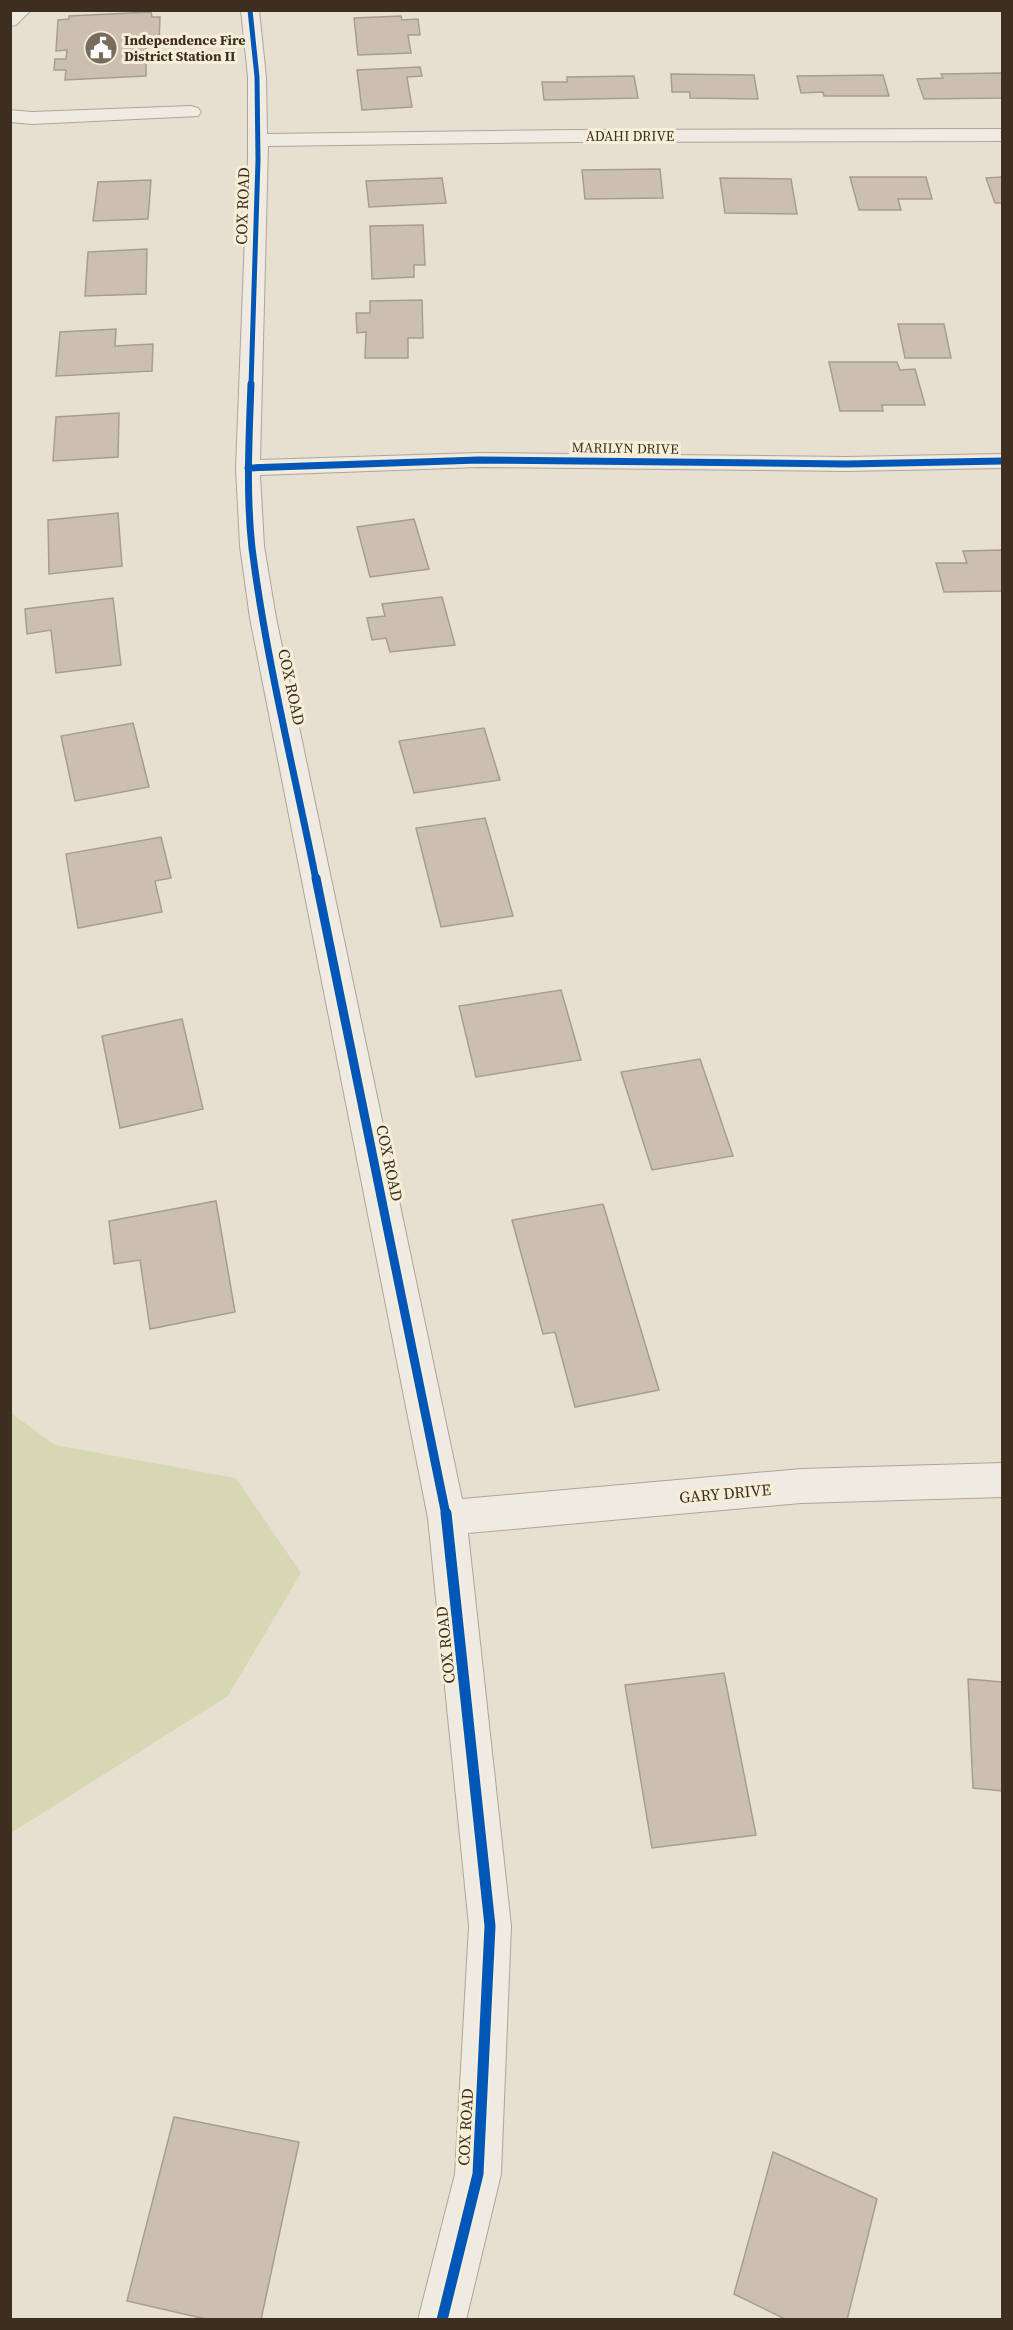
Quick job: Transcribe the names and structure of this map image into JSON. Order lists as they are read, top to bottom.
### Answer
{
  "streets": {
    "street": [
      "ADAHI DRIVE",
      "COX ROAD",
      "MARILYN DRIVE",
      "GARY DRIVE"
    ]
  },
  "crossings": [
    ["ADAHI DRIVE", "COX ROAD"],
    ["COX ROAD", "MARILYN DRIVE"],
    ["COX ROAD", "GARY DRIVE"]
  ],
  "places": {
    "public building": ["Independence Fire District Station II"]
  }
}
